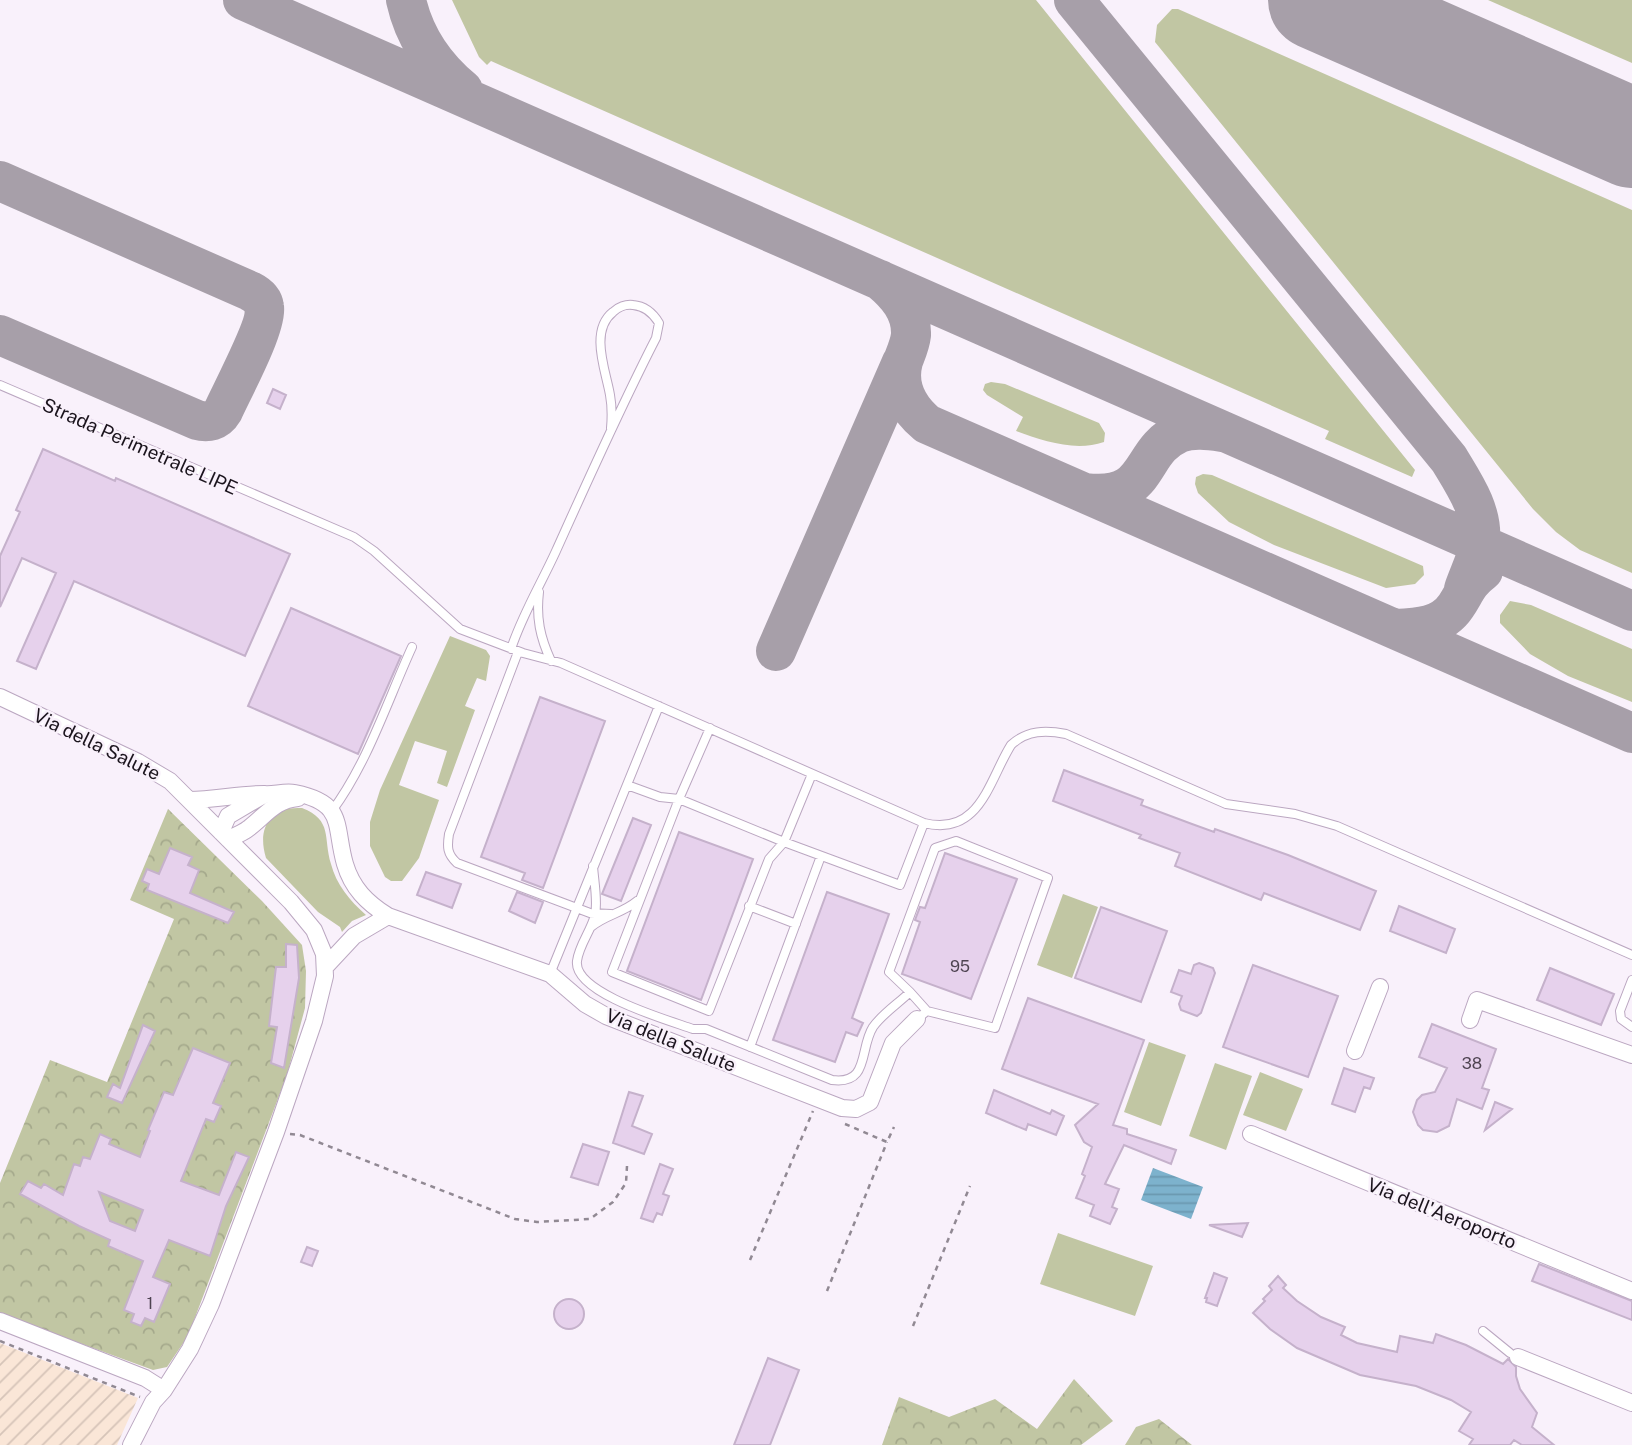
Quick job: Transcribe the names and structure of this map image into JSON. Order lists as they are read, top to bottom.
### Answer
{
  "streets": {
    "street": ["Via della Salute", "Via dell'Aeroporto"],
    "lane": ["Strada Perimetrale LIPE"]
  },
  "house_numbers": ["95", "38", "1"]
}
